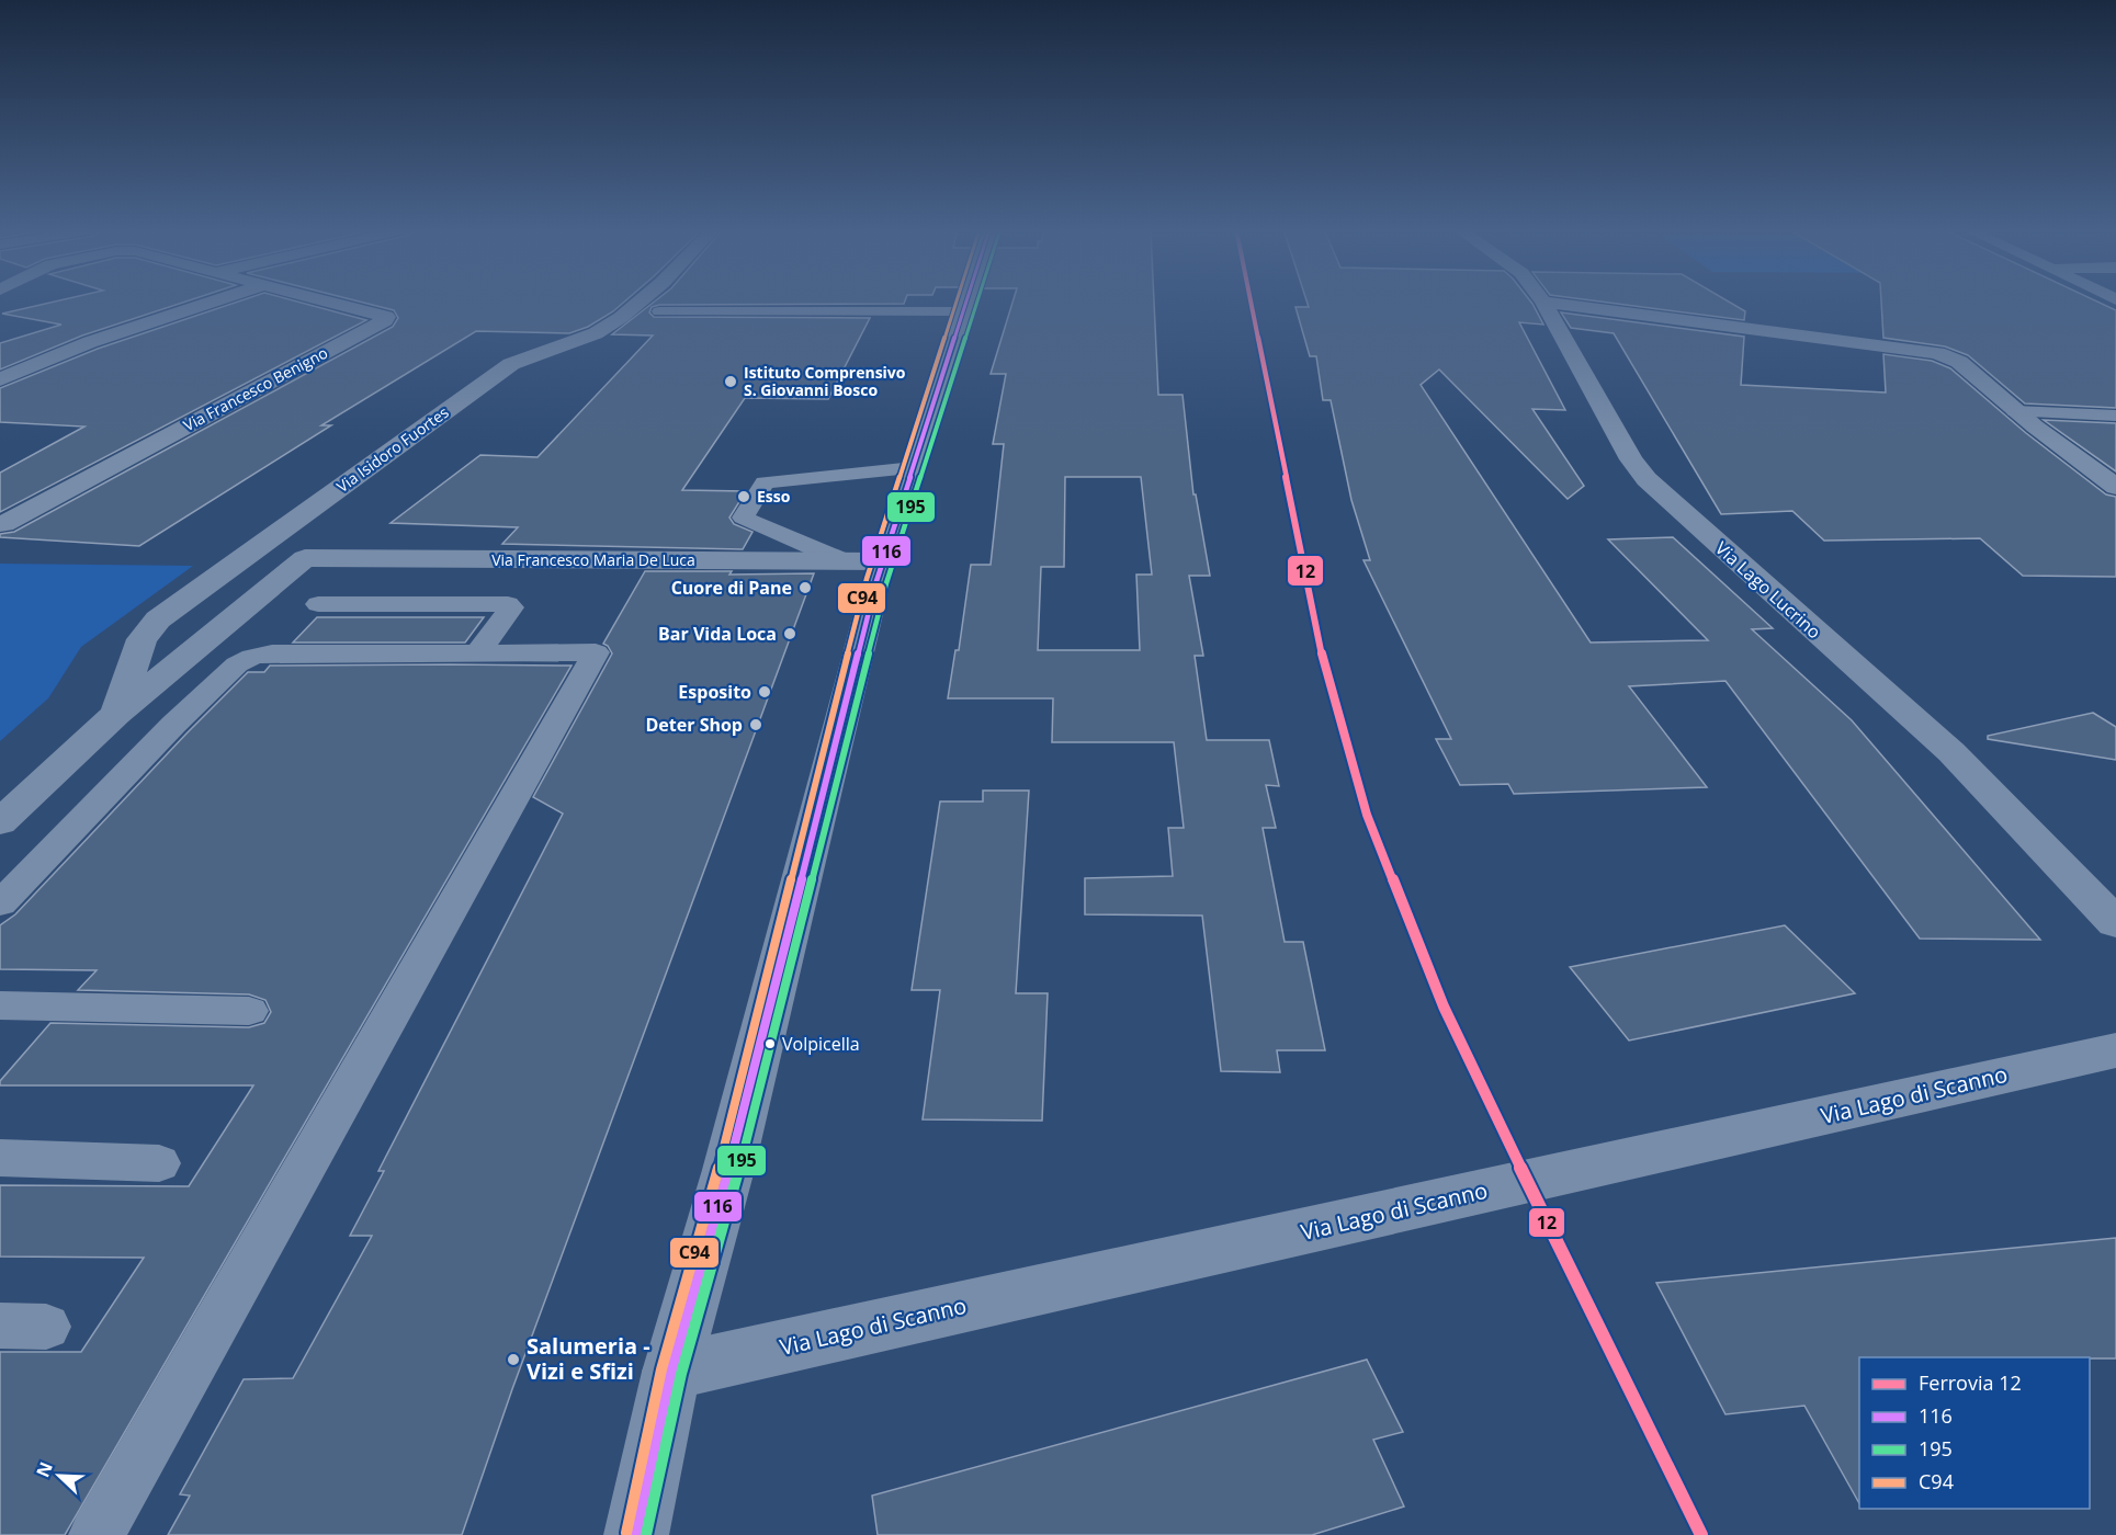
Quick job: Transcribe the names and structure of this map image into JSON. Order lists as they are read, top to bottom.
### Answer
{
  "streets": {
    "street": [
      "Via Francesco Benigno",
      "Via Isidoro Fuortes",
      "Via Francesco Maria De Luca",
      "Via Lago Lucrino",
      "Via Lago di Scanno"
    ]
  },
  "crossings": [
    ["Via Isidoro Fuortes", "Via Francesco Maria De Luca"]
  ],
  "places": [
    "Istituto Comprensivo S. Giovanni Bosco",
    "Esso",
    "Cuore di Pane",
    "Bar Vida Loca",
    "Esposito",
    "Deter Shop",
    "Volpicella",
    "Salumeria - Vizi e Sfizi"
  ],
  "lines": [
    "rail line 12",
    "transit line 116",
    "transit line 195",
    "transit line C94"
  ],
  "legend": [
    "Ferrovia 12",
    "116",
    "195",
    "C94"
  ],
  "north": "top left"
}
